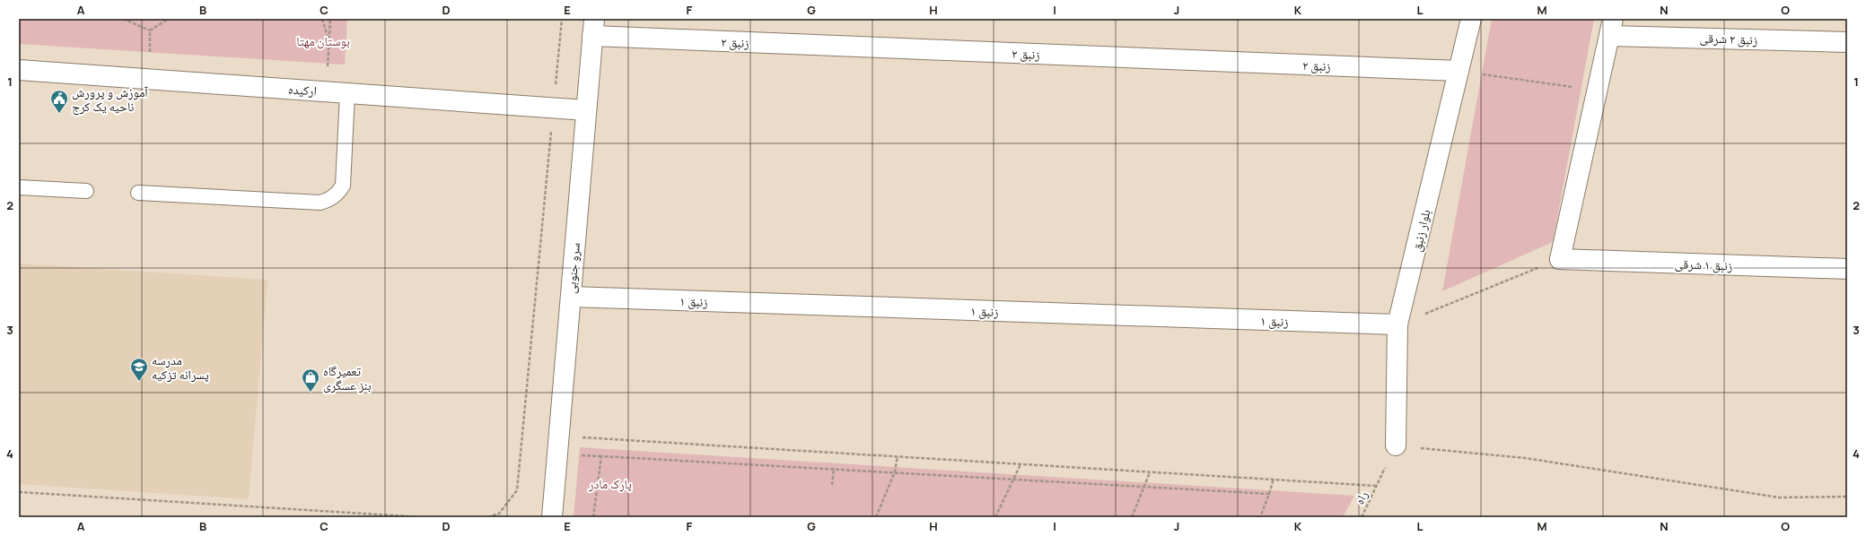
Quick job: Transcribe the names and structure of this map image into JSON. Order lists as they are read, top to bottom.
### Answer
{
  "streets": {
    "street": [
      "زنبق ۲ شرقی",
      "زنبق ۲",
      "ارکیده",
      "بلوار زنبق",
      "زنبق ۱ شرقی",
      "سرو جنوبی",
      "زنبق ۱"
    ],
    "path": ["راه"]
  },
  "crossings": [
    ["زنبق ۲", "بلوار زنبق"],
    ["زنبق ۲", "سرو جنوبی"],
    ["ارکیده", "سرو جنوبی"],
    ["بلوار زنبق", "زنبق ۱"],
    ["سرو جنوبی", "زنبق ۱"]
  ],
  "parks": ["بوستان مهتا", "پارک مادر"],
  "places": {
    "public building": ["آموزش و پرورش ناحیه یک کرج"],
    "school or university": ["مدرسه پسرانه تزکیه"],
    "shop": ["تعمیرگاه بنز عسگری"]
  },
  "grid": {
    "columns": [
      "A",
      "B",
      "C",
      "D",
      "E",
      "F",
      "G",
      "H",
      "I",
      "J",
      "K",
      "L",
      "M",
      "N",
      "O"
    ],
    "rows": [
      "1",
      "2",
      "3",
      "4"
    ]
  }
}
